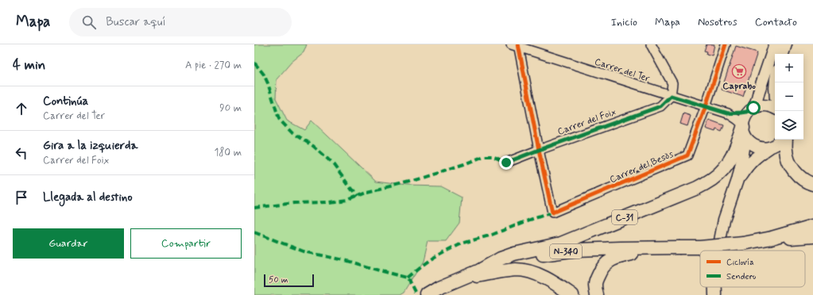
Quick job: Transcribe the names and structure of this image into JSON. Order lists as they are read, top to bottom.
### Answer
{
  "streets": {
    "highway": ["C-31", "N-340"],
    "street": ["Carrer del Ter", "Carrer del Foix", "Carrer del Besòs"]
  },
  "crossings": [
    ["Carrer del Ter", "Carrer del Foix"],
    ["Carrer del Ter", "Carrer del Besòs"],
    ["Carrer del Ter", "C-31"],
    ["Carrer del Foix", "Carrer del Besòs"],
    ["C-31", "N-340"]
  ],
  "places": {
    "supermarket": ["Caprabo"]
  },
  "legend": ["Ciclovía", "Sendero"],
  "scale_bar": "50 m",
  "page": {
    "header": "Mapa",
    "search": "Buscar aquí",
    "nav": [
      "Inicio",
      "Mapa",
      "Nosotros",
      "Contacto"
    ],
    "heading": ["4 min", "A pie · 270 m"],
    "map_buttons": ["+", "−"],
    "list": [
      ["Continúa", "Carrer del Ter", "90 m"],
      ["Gira a la izquierda", "Carrer del Foix", "180 m"],
      "Llegada al destino"
    ],
    "buttons": ["Guardar", "Compartir"],
    "scale": "50 m"
  }
}
